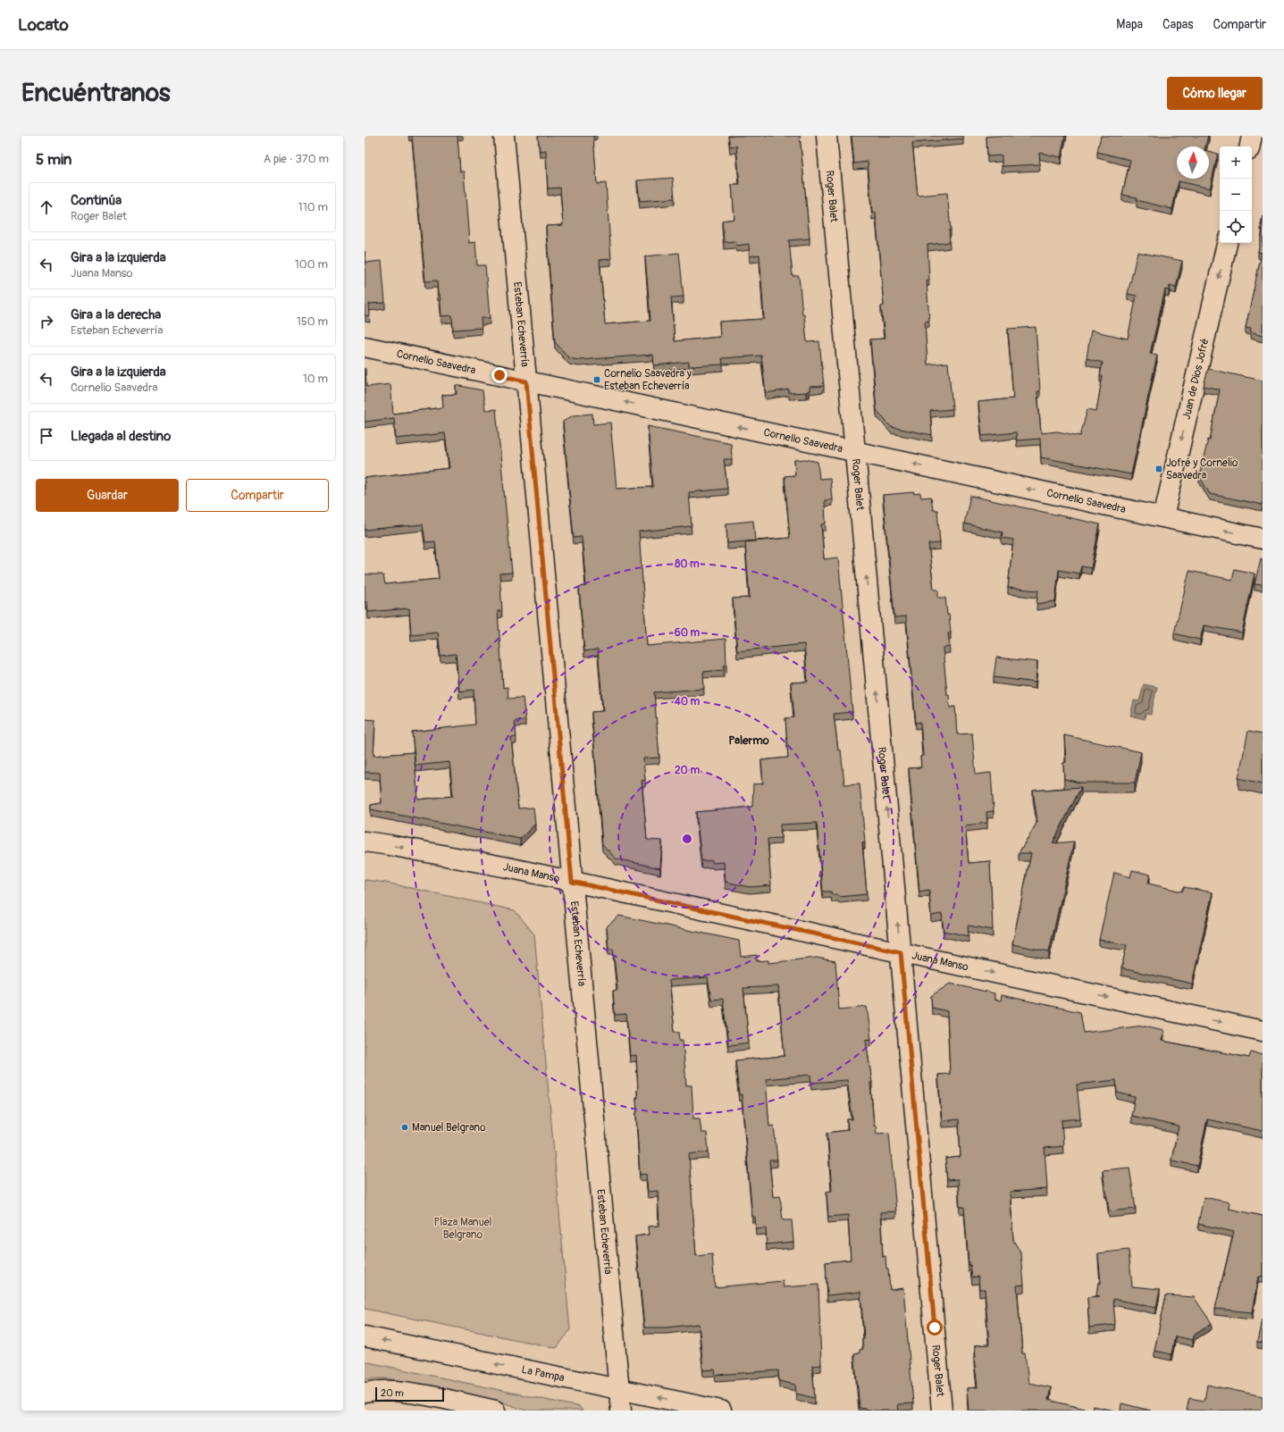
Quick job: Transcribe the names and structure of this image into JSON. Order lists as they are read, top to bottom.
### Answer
{
  "streets": {
    "street": [
      "Roger Balet",
      "Esteban Echeverría",
      "Cornelio Saavedra",
      "Juan de Dios Jofré",
      "Juana Manso",
      "La Pampa"
    ]
  },
  "crossings": [
    ["Roger Balet", "Cornelio Saavedra"],
    ["Roger Balet", "Juana Manso"],
    ["Esteban Echeverría", "Cornelio Saavedra"],
    ["Esteban Echeverría", "Juana Manso"],
    ["Esteban Echeverría", "La Pampa"],
    ["Cornelio Saavedra", "Juan de Dios Jofré"]
  ],
  "one_way": [
    "Roger Balet",
    "Cornelio Saavedra",
    "Juan de Dios Jofré",
    "Juana Manso"
  ],
  "districts": ["Palermo"],
  "parks": ["Plaza Manuel Belgrano"],
  "places": {
    "transit": ["Cornelio Saavedra y Esteban Echeverría", "Jofré y Cornelio Saavedra"],
    "other": ["Manuel Belgrano"]
  },
  "scale_bar": "20 m",
  "north": "top",
  "page": {
    "header": "Locato",
    "nav": ["Mapa", "Capas", "Compartir"],
    "buttons": [
      "Cómo llegar",
      ["Guardar", "Compartir"]
    ],
    "title": "Encuéntranos",
    "heading": ["5 min", "A pie · 370 m"],
    "map_buttons": ["+", "−"],
    "list": [
      ["Continúa", "Roger Balet", "110 m"],
      ["Gira a la izquierda", "Juana Manso", "100 m"],
      ["Gira a la derecha", "Esteban Echeverría", "150 m"],
      ["Gira a la izquierda", "Cornelio Saavedra", "10 m"],
      "Llegada al destino"
    ],
    "scale": "20 m"
  },
  "rings": [
    "80 m",
    "60 m",
    "40 m",
    "20 m"
  ]
}
